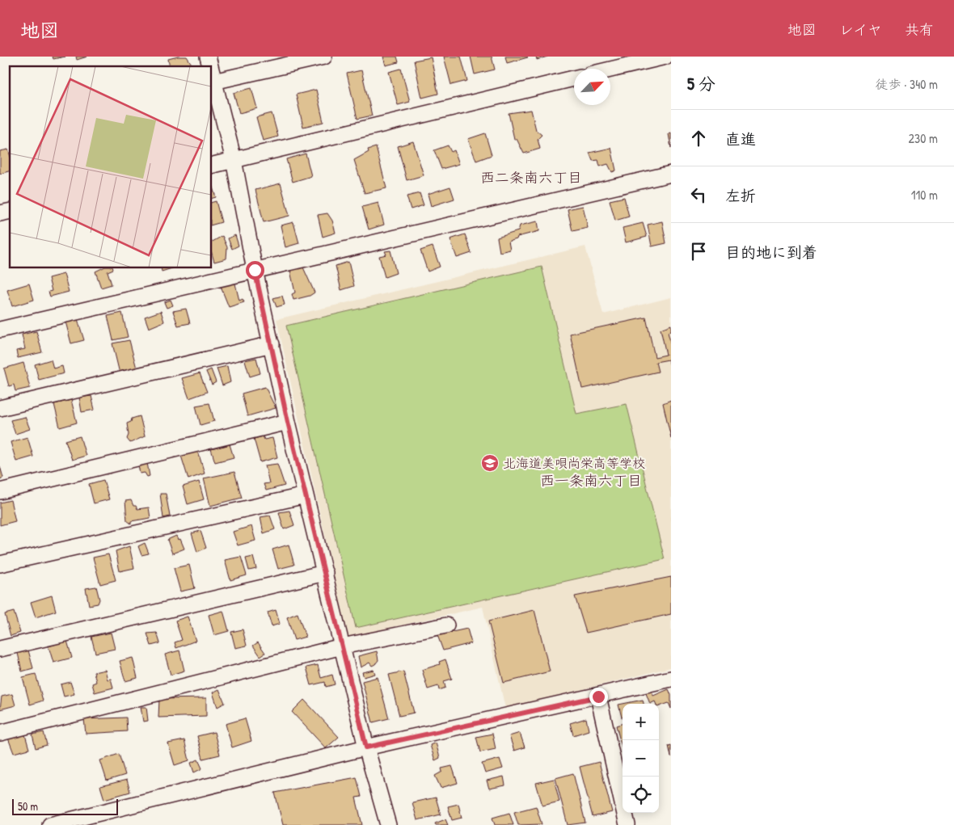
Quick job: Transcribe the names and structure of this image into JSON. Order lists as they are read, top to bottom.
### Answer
{
  "districts": ["西二条南六丁目", "西一条南六丁目"],
  "places": {
    "school or university": ["北海道美唄尚栄高等学校"]
  },
  "scale_bar": "50 m",
  "north": "top right",
  "page": {
    "header": "地図",
    "nav": ["地図", "レイヤ", "共有"],
    "heading": ["5 分", "徒歩 · 340 m"],
    "list": [
      ["直進", "230 m"],
      ["左折", "110 m"],
      "目的地に到着"
    ],
    "map_buttons": ["+", "−"],
    "scale": "50 m"
  }
}
